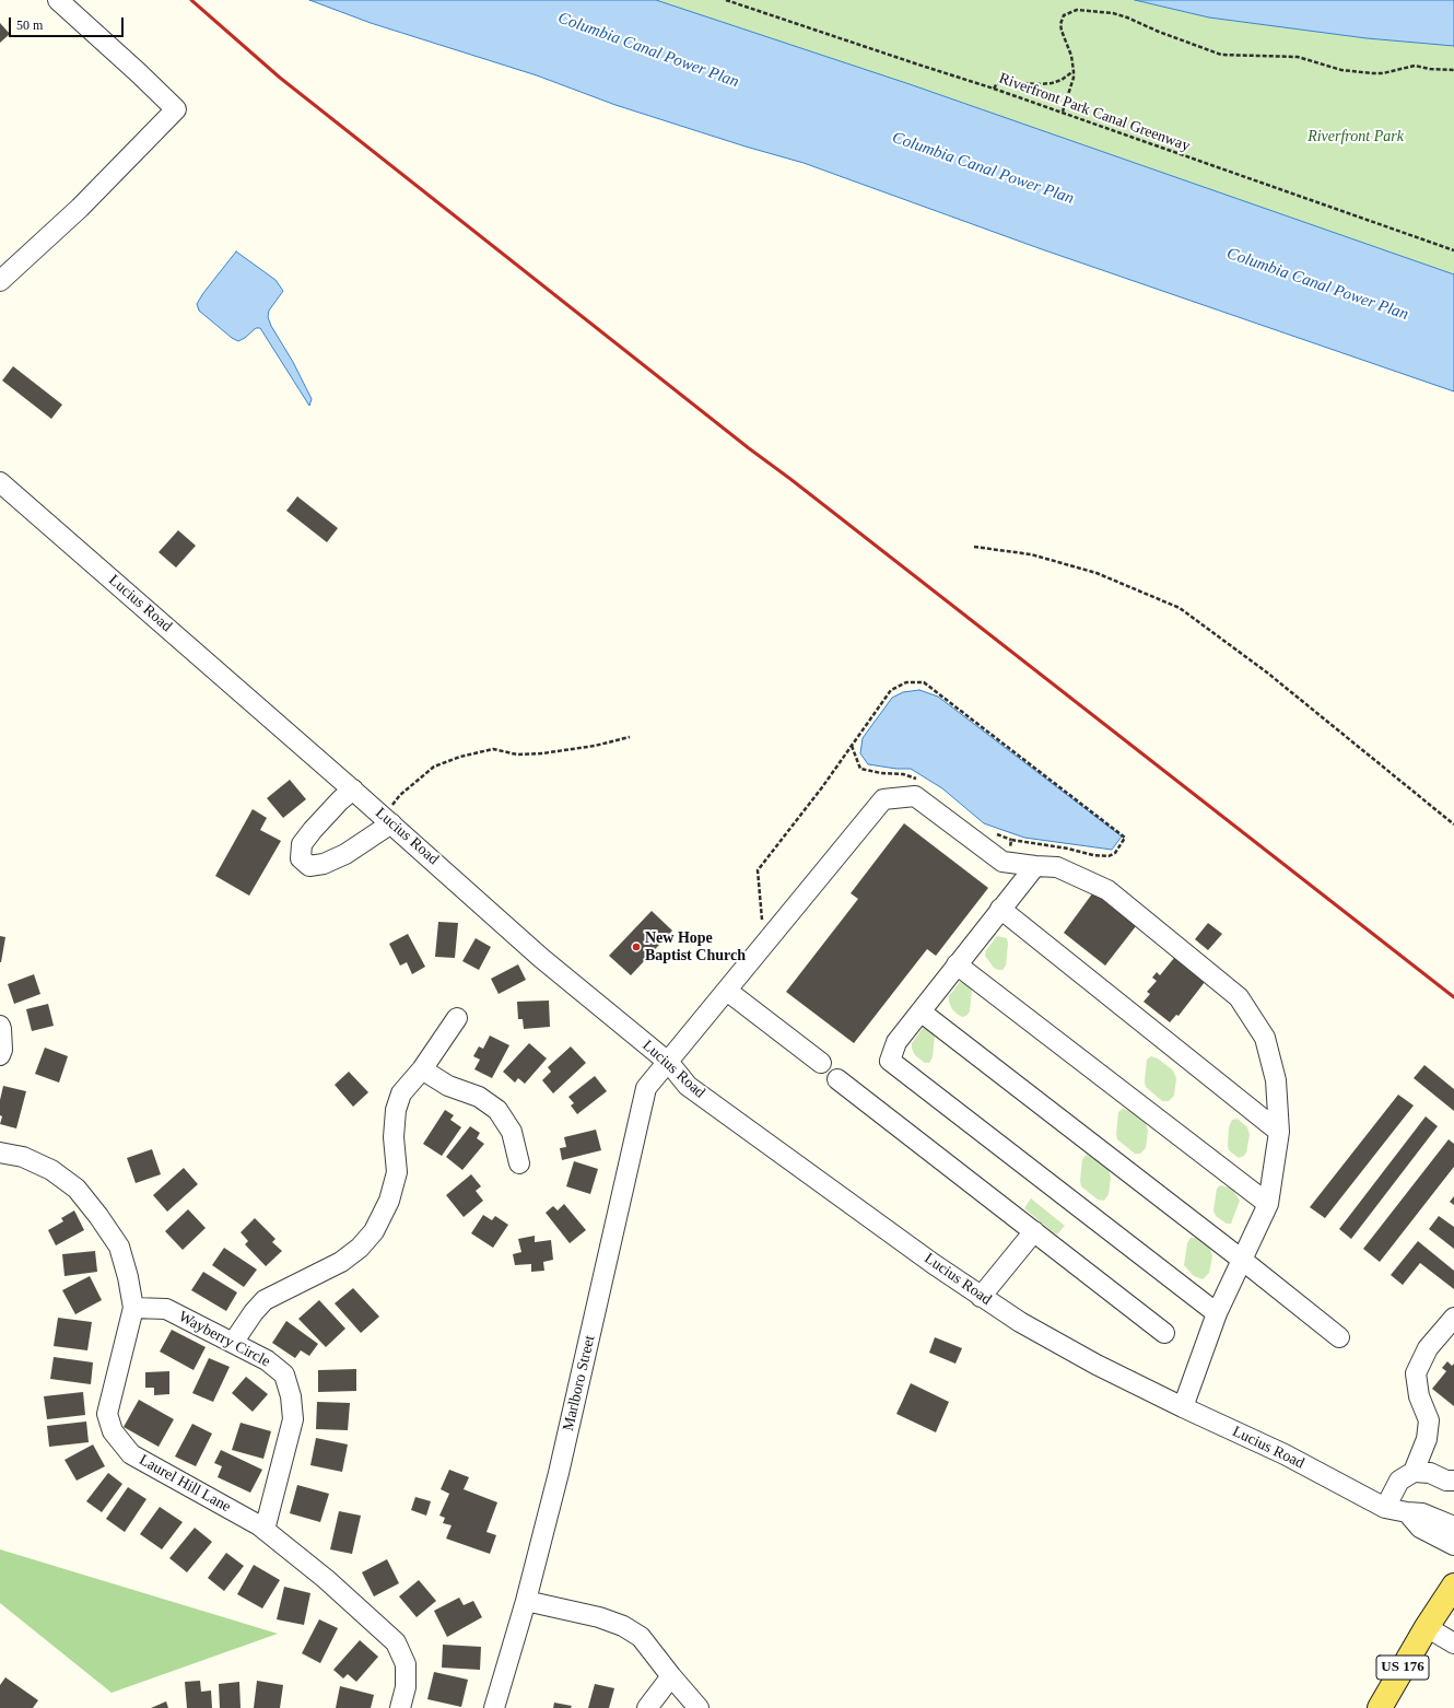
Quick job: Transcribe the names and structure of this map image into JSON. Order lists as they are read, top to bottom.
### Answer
{
  "streets": {
    "main road": ["US 176"],
    "street": [
      "Lucius Road",
      "Wayberry Circle",
      "Marlboro Street",
      "Laurel Hill Lane"
    ],
    "path": ["Riverfront Park Canal Greenway"]
  },
  "crossings": [
    ["Lucius Road", "Marlboro Street"],
    ["Wayberry Circle", "Laurel Hill Lane"]
  ],
  "water": ["Columbia Canal Power Plan"],
  "parks": ["Riverfront Park"],
  "places": ["New Hope Baptist Church"],
  "scale_bar": "50 m"
}
